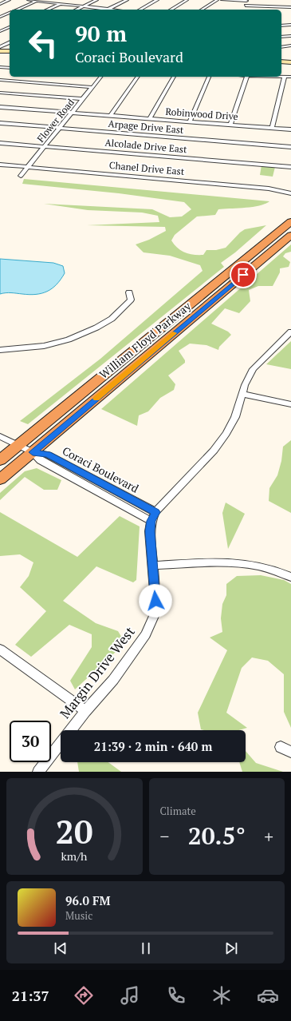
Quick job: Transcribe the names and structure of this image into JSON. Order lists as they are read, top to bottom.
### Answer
{
  "streets": {
    "highway": ["William Floyd Parkway"],
    "street": [
      "Robinwood Drive",
      "Flower Road",
      "Arpage Drive East",
      "Alcolade Drive East",
      "Chanel Drive East",
      "Coraci Boulevard",
      "Margin Drive West"
    ]
  },
  "crossings": [
    ["Robinwood Drive", "Flower Road"],
    ["Flower Road", "Arpage Drive East"],
    ["Flower Road", "Alcolade Drive East"],
    ["Flower Road", "Chanel Drive East"],
    ["William Floyd Parkway", "Coraci Boulevard"],
    ["Coraci Boulevard", "Margin Drive West"]
  ],
  "page": {
    "turn": ["90 m", "Coraci Boulevard"],
    "limit": "30",
    "trip": "21:39 · 2 min · 640 m",
    "tile": "Climate",
    "heat": ["−", "20.5°", "+"],
    "song": ["96.0 FM", "Music"],
    "tabs": "21:37",
    "gauge": ["20", "km/h"]
  }
}
